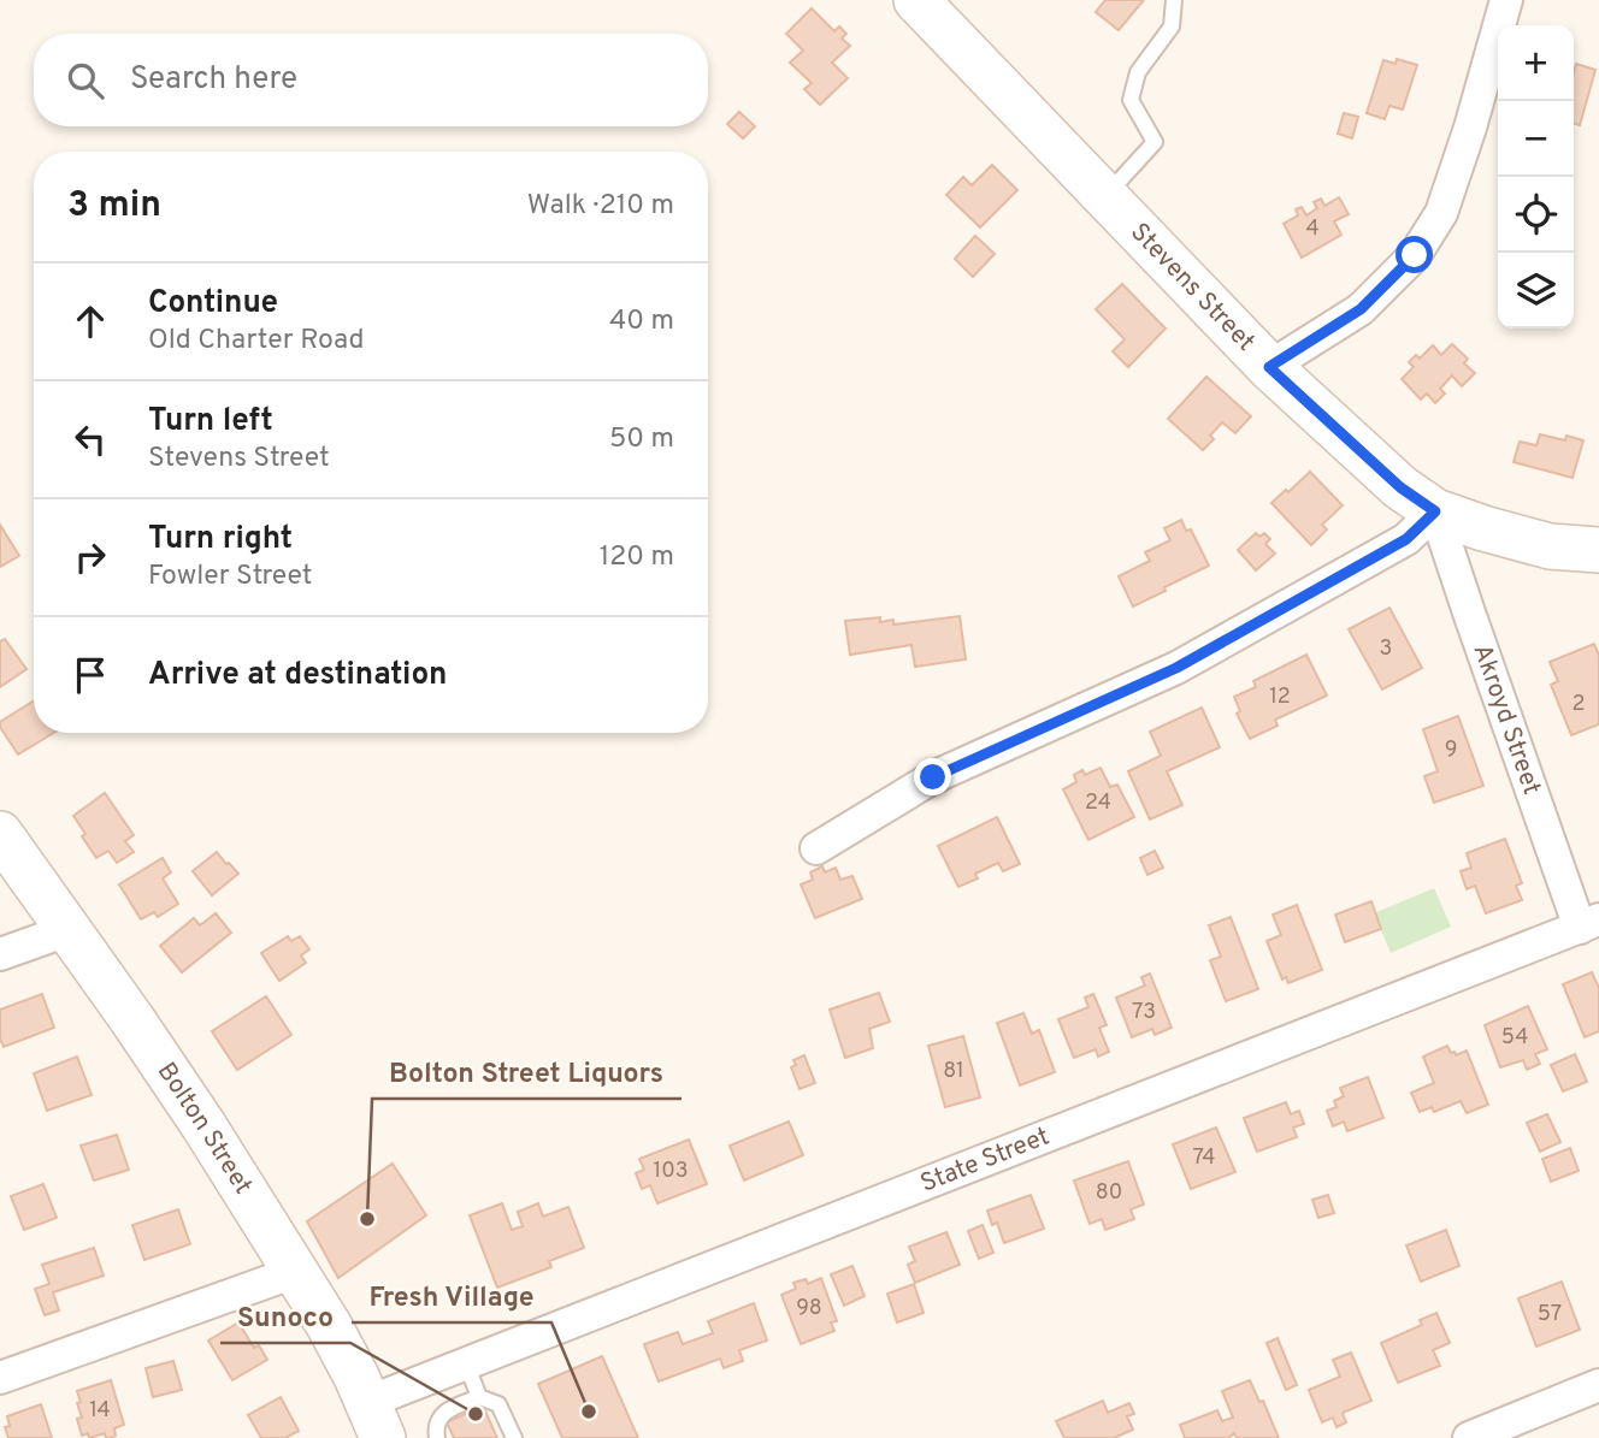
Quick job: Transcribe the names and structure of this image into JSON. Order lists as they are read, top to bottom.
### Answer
{
  "streets": {
    "street": [
      "Stevens Street",
      "Akroyd Street",
      "Bolton Street",
      "State Street"
    ]
  },
  "crossings": [
    ["Stevens Street", "Akroyd Street"],
    ["Akroyd Street", "State Street"],
    ["Bolton Street", "State Street"]
  ],
  "places": ["Bolton Street Liquors", "Fresh Village", "Sunoco"],
  "house_numbers": [
    "4",
    "3",
    "12",
    "2",
    "9",
    "24",
    "73",
    "54",
    "81",
    "74",
    "103",
    "80",
    "98",
    "57",
    "14"
  ],
  "page": {
    "map_buttons": ["+", "−"],
    "search": "Search here",
    "heading": ["3 min", "Walk · 210 m"],
    "list": [
      ["Continue", "Old Charter Road", "40 m"],
      ["Turn left", "Stevens Street", "50 m"],
      ["Turn right", "Fowler Street", "120 m"],
      "Arrive at destination"
    ]
  }
}
